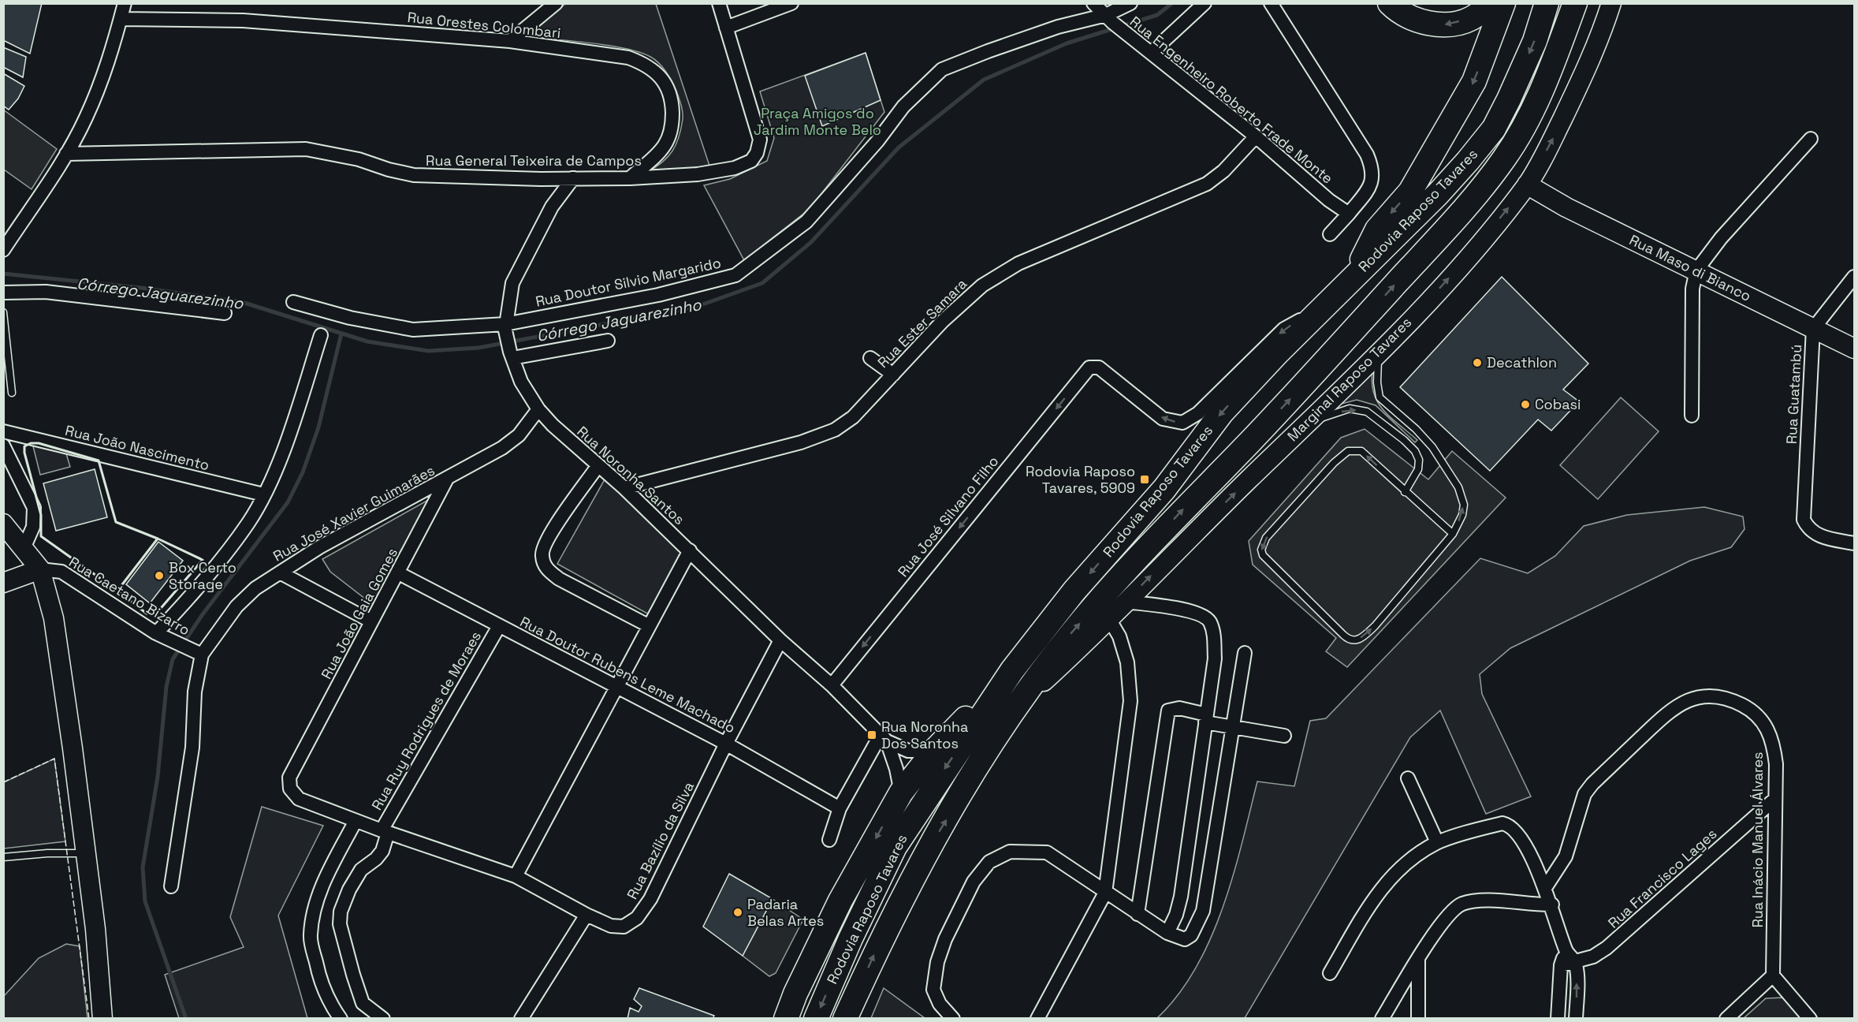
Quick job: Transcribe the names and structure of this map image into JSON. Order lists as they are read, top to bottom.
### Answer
{
  "streets": {
    "highway": ["Rodovia Raposo Tavares"],
    "main road": ["Rua Maso di Bianco", "Marginal Raposo Tavares"],
    "street": [
      "Rua Orestes Colombari",
      "Rua Engenheiro Roberto Frade Monte",
      "Rua General Teixeira de Campos",
      "Rua Doutor Silvio Margarido",
      "Rua Ester Samara",
      "Rua Guatambú",
      "Rua João Nascimento",
      "Rua Noronha Santos",
      "Rua José Xavier Guimarães",
      "Rua José Silvano Filho",
      "Rua Caetano Bizarro",
      "Rua João Gaia Gomes",
      "Rua Doutor Rubens Leme Machado",
      "Rua Ruy Rodrigues de Moraes",
      "Rua Inácio Manuel Álvares",
      "Rua Bazílio da Silva",
      "Rua Francisco Lages"
    ]
  },
  "crossings": [
    ["Rua Orestes Colombari", "Rua General Teixeira de Campos"],
    ["Rua Engenheiro Roberto Frade Monte", "Rua Doutor Silvio Margarido"],
    ["Rua Engenheiro Roberto Frade Monte", "Rua Ester Samara"],
    ["Rua General Teixeira de Campos", "Rua Noronha Santos"],
    ["Rodovia Raposo Tavares", "Marginal Raposo Tavares"],
    ["Rodovia Raposo Tavares", "Rua José Silvano Filho"],
    ["Rua Maso di Bianco", "Marginal Raposo Tavares"],
    ["Rua Maso di Bianco", "Rua Guatambú"],
    ["Rua Doutor Silvio Margarido", "Rua Noronha Santos"],
    ["Rua Ester Samara", "Rua Noronha Santos"],
    ["Rua Noronha Santos", "Rua José Xavier Guimarães"],
    ["Rua Noronha Santos", "Rua José Silvano Filho"],
    ["Rua Noronha Santos", "Rua Bazílio da Silva"],
    ["Rua José Xavier Guimarães", "Rua Caetano Bizarro"],
    ["Rua José Xavier Guimarães", "Rua João Gaia Gomes"],
    ["Rua João Gaia Gomes", "Rua Doutor Rubens Leme Machado"],
    ["Rua João Gaia Gomes", "Rua Bazílio da Silva"],
    ["Rua Doutor Rubens Leme Machado", "Rua Ruy Rodrigues de Moraes"],
    ["Rua Doutor Rubens Leme Machado", "Rua Bazílio da Silva"],
    ["Rua Ruy Rodrigues de Moraes", "Rua Bazílio da Silva"],
    ["Rua Inácio Manuel Álvares", "Rua Francisco Lages"]
  ],
  "one_way": ["Marginal Raposo Tavares", "Rua José Silvano Filho"],
  "water": ["Córrego Jaguarezinho"],
  "parks": ["Praça Amigos do Jardim Monte Belo"],
  "places": {
    "other": [
      "Decathlon",
      "Cobasi",
      "Box Certo Storage",
      "Padaria Belas Artes"
    ],
    "transit": ["Rodovia Raposo Tavares, 5909", "Rua Noronha Dos Santos"]
  }
}
